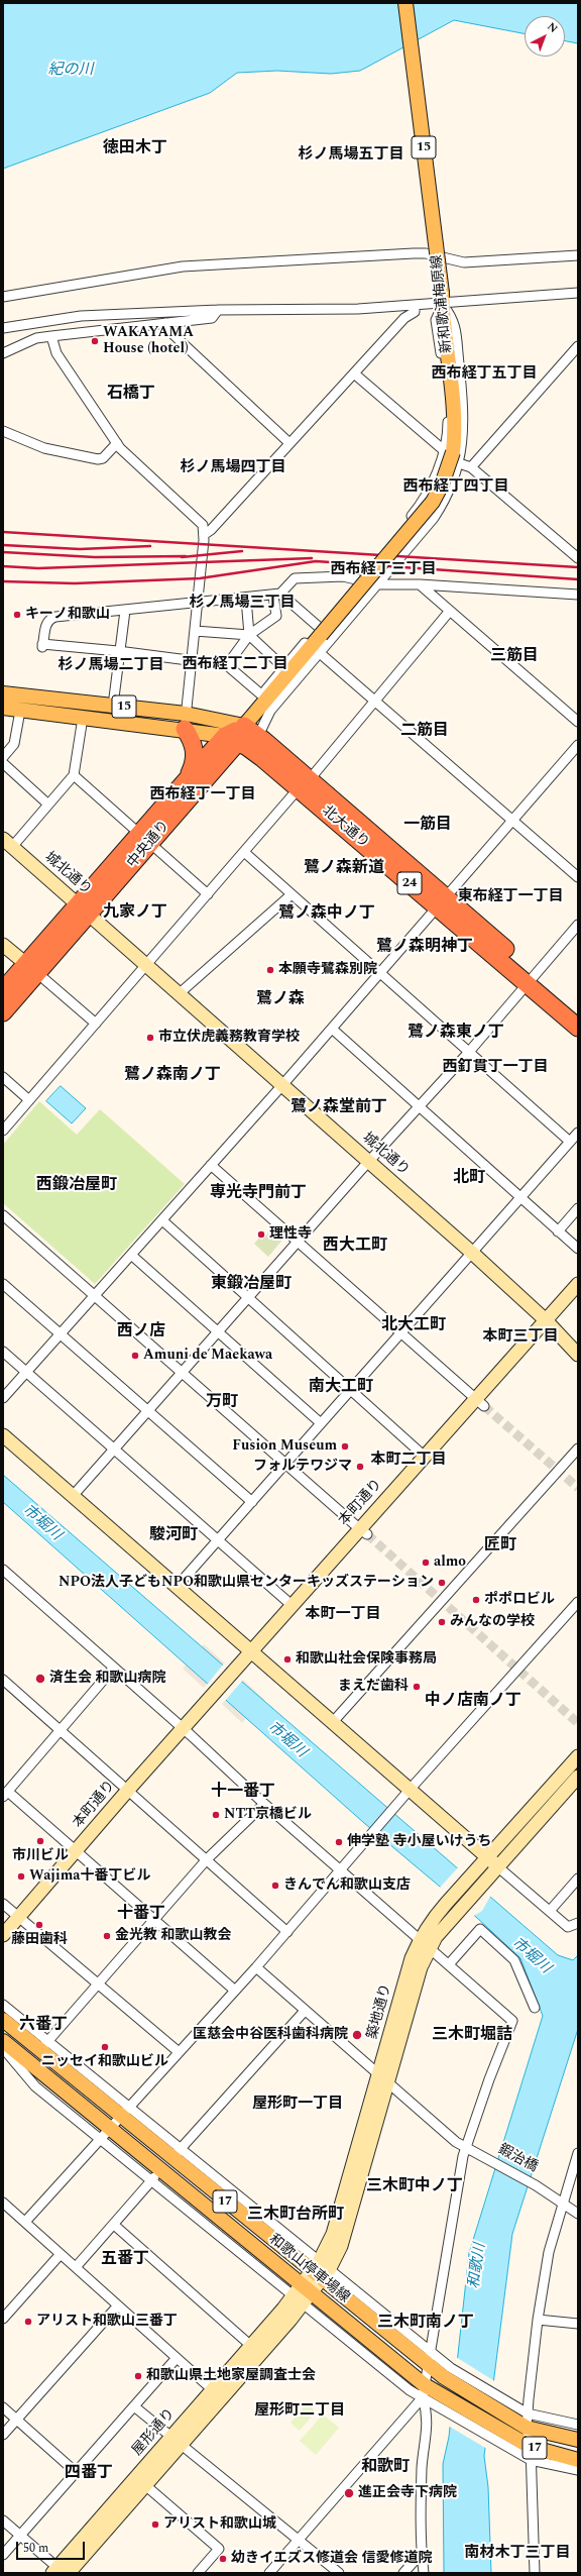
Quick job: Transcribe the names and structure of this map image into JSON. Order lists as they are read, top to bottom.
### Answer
{
  "streets": {
    "highway": ["北大通り", "中央通り", "24"],
    "main road": [
      "15",
      "新和歌浦梅原線",
      "17",
      "和歌山停車場線"
    ],
    "street": [
      "城北通り",
      "本町通り",
      "築地通り",
      "鍜治橋",
      "屋形通り"
    ]
  },
  "crossings": [
    ["15", "新和歌浦梅原線"],
    ["15", "北大通り"],
    ["15", "中央通り"],
    ["新和歌浦梅原線", "北大通り"],
    ["新和歌浦梅原線", "中央通り"],
    ["北大通り", "中央通り"],
    ["中央通り", "城北通り"],
    ["城北通り", "本町通り"],
    ["築地通り", "鍜治橋"],
    ["築地通り", "和歌山停車場線"],
    ["築地通り", "屋形通り"]
  ],
  "districts": [
    "徳田木丁",
    "杉ノ馬場五丁目",
    "西布経丁五丁目",
    "石橋丁",
    "杉ノ馬場四丁目",
    "西布経丁四丁目",
    "西布経丁三丁目",
    "杉ノ馬場三丁目",
    "三筋目",
    "西布経丁二丁目",
    "杉ノ馬場二丁目",
    "二筋目",
    "西布経丁一丁目",
    "一筋目",
    "鷺ノ森新道",
    "東布経丁一丁目",
    "九家ノ丁",
    "鷺ノ森中ノ丁",
    "鷺ノ森明神丁",
    "鷺ノ森",
    "鷺ノ森東ノ丁",
    "西釘貫丁一丁目",
    "鷺ノ森南ノ丁",
    "鷺ノ森堂前丁",
    "北町",
    "西鍛冶屋町",
    "専光寺門前丁",
    "西大工町",
    "東鍛冶屋町",
    "北大工町",
    "西ノ店",
    "本町三丁目",
    "南大工町",
    "万町",
    "本町二丁目",
    "駿河町",
    "匠町",
    "本町一丁目",
    "中ノ店南ノ丁",
    "十一番丁",
    "十番丁",
    "六番丁",
    "三木町堀詰",
    "屋形町一丁目",
    "三木町中ノ丁",
    "三木町台所町",
    "五番丁",
    "三木町南ノ丁",
    "屋形町二丁目",
    "和歌町",
    "四番丁",
    "南材木丁三丁目"
  ],
  "water": ["紀の川", "市堀川", "和歌川"],
  "places": [
    "WAKAYAMA House (hotel)",
    "キーノ和歌山",
    "本願寺鷺森別院",
    "市立伏虎義務教育学校",
    "理性寺",
    "Amuni de Maekawa",
    "Fusion Museum",
    "フォルテワジマ",
    "almo",
    "NPO法人子どもNPO和歌山県センターキッズステーション",
    "ポポロビル",
    "みんなの学校",
    "和歌山社会保険事務局",
    "済生会 和歌山病院",
    "まえだ歯科",
    "NTT京橋ビル",
    "市川ビル",
    "伸学塾 寺小屋いけうち",
    "Wajima十番丁ビル",
    "きんでん和歌山支店",
    "藤田歯科",
    "金光教 和歌山教会",
    "匡慈会中谷医科歯科病院",
    "ニッセイ和歌山ビル",
    "アリスト和歌山三番丁",
    "和歌山県土地家屋調査士会",
    "進正会寺下病院",
    "アリスト和歌山城",
    "幼きイエズス修道会 信愛修道院"
  ],
  "scale_bar": "50 m",
  "north": "top right"
}
